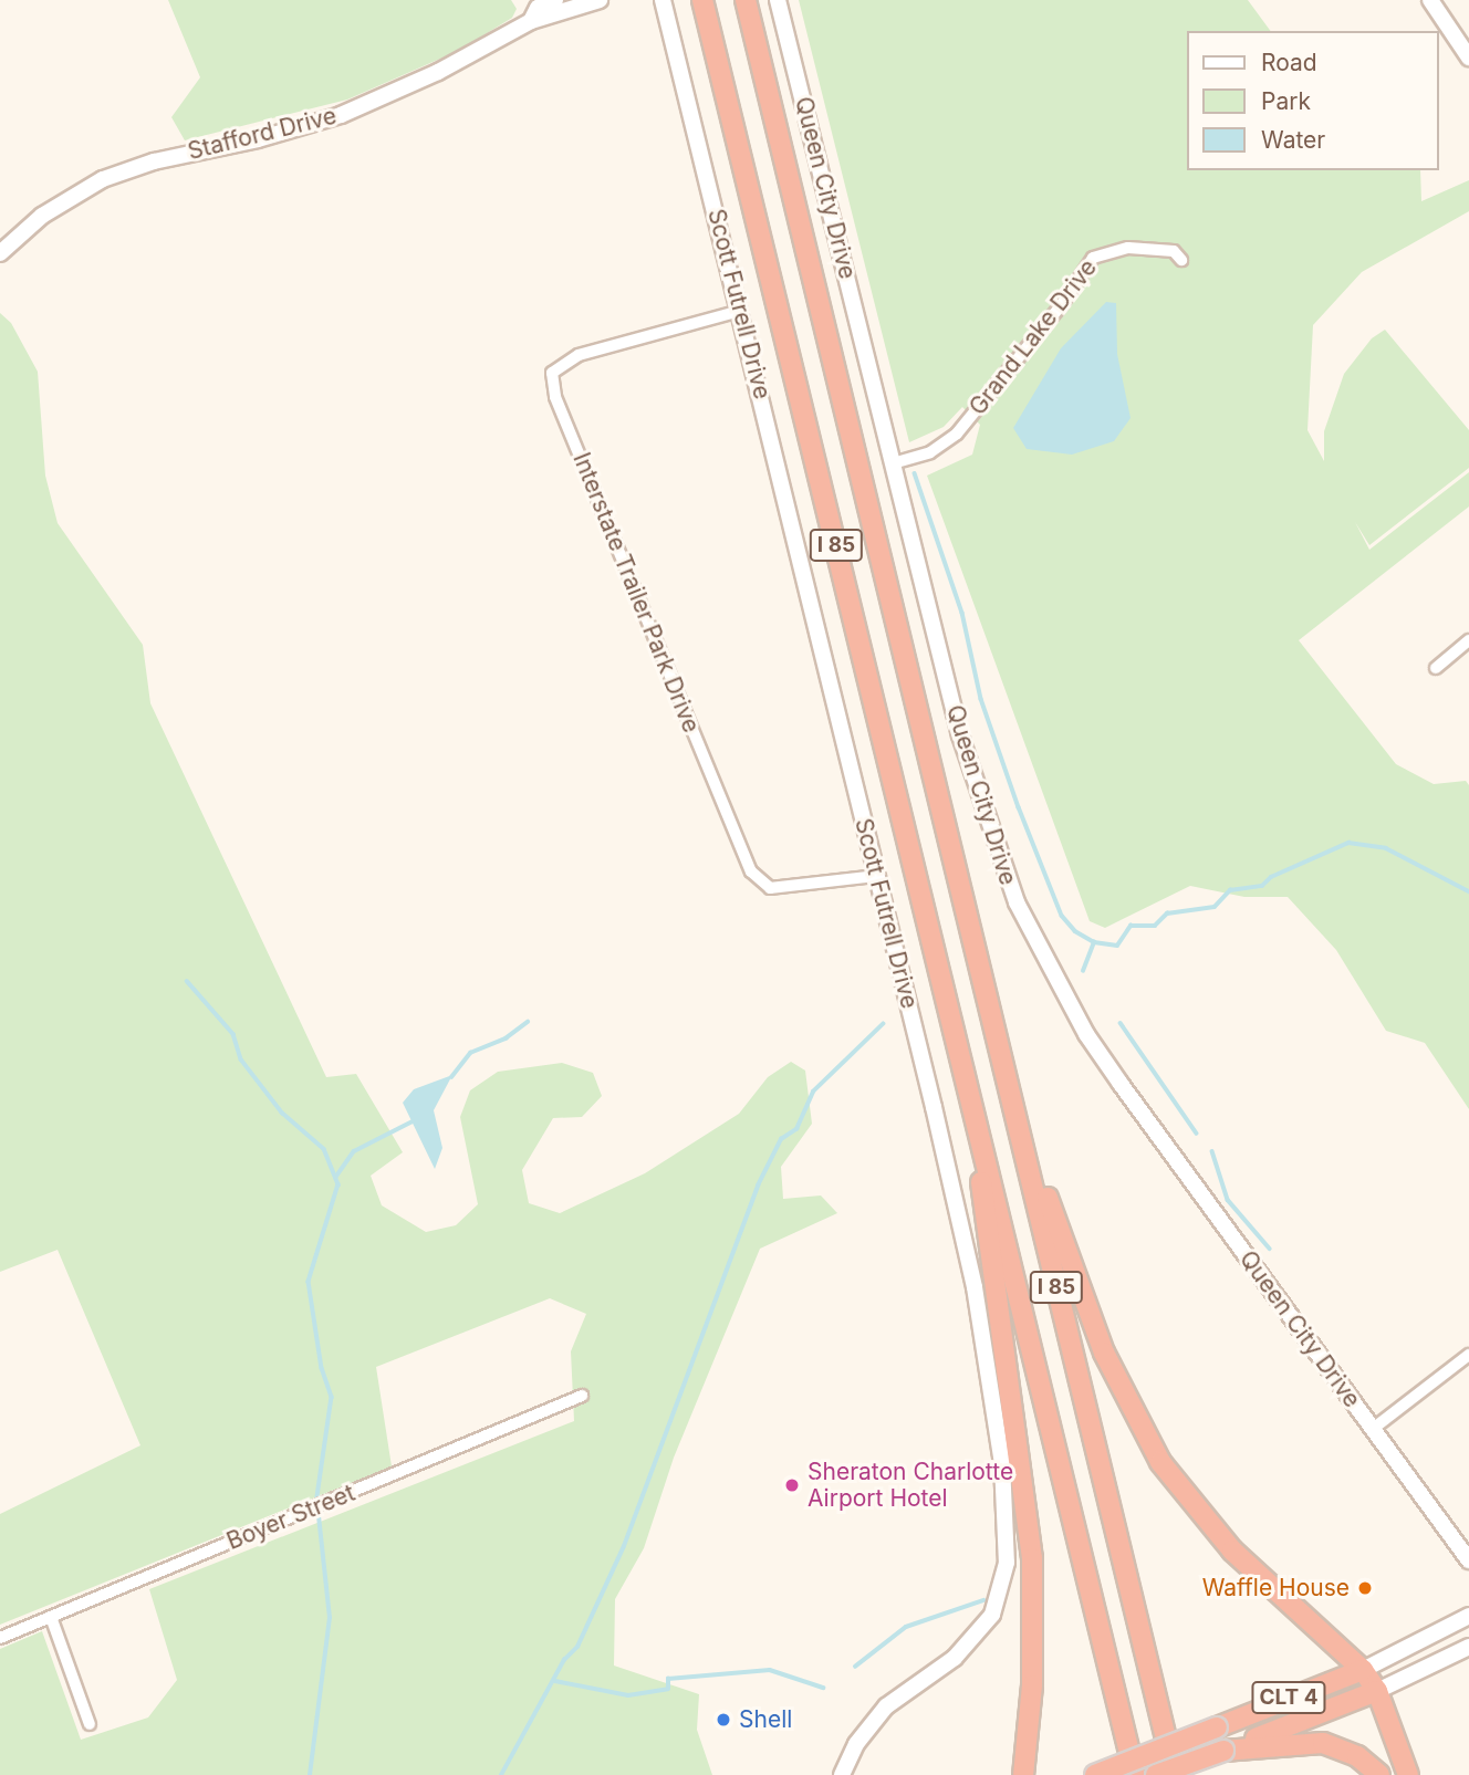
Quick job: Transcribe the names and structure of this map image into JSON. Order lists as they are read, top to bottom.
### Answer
{
  "streets": {
    "highway": ["I 85", "CLT 4"],
    "street": [
      "Stafford Drive",
      "Queen City Drive",
      "Scott Futrell Drive",
      "Grand Lake Drive",
      "Interstate Trailer Park Drive",
      "Boyer Street"
    ]
  },
  "crossings": [
    ["Queen City Drive", "Grand Lake Drive"],
    ["Scott Futrell Drive", "Interstate Trailer Park Drive"]
  ],
  "places": ["Sheraton Charlotte Airport Hotel", "Waffle House", "Shell"],
  "legend": ["Road", "Park", "Water"]
}
